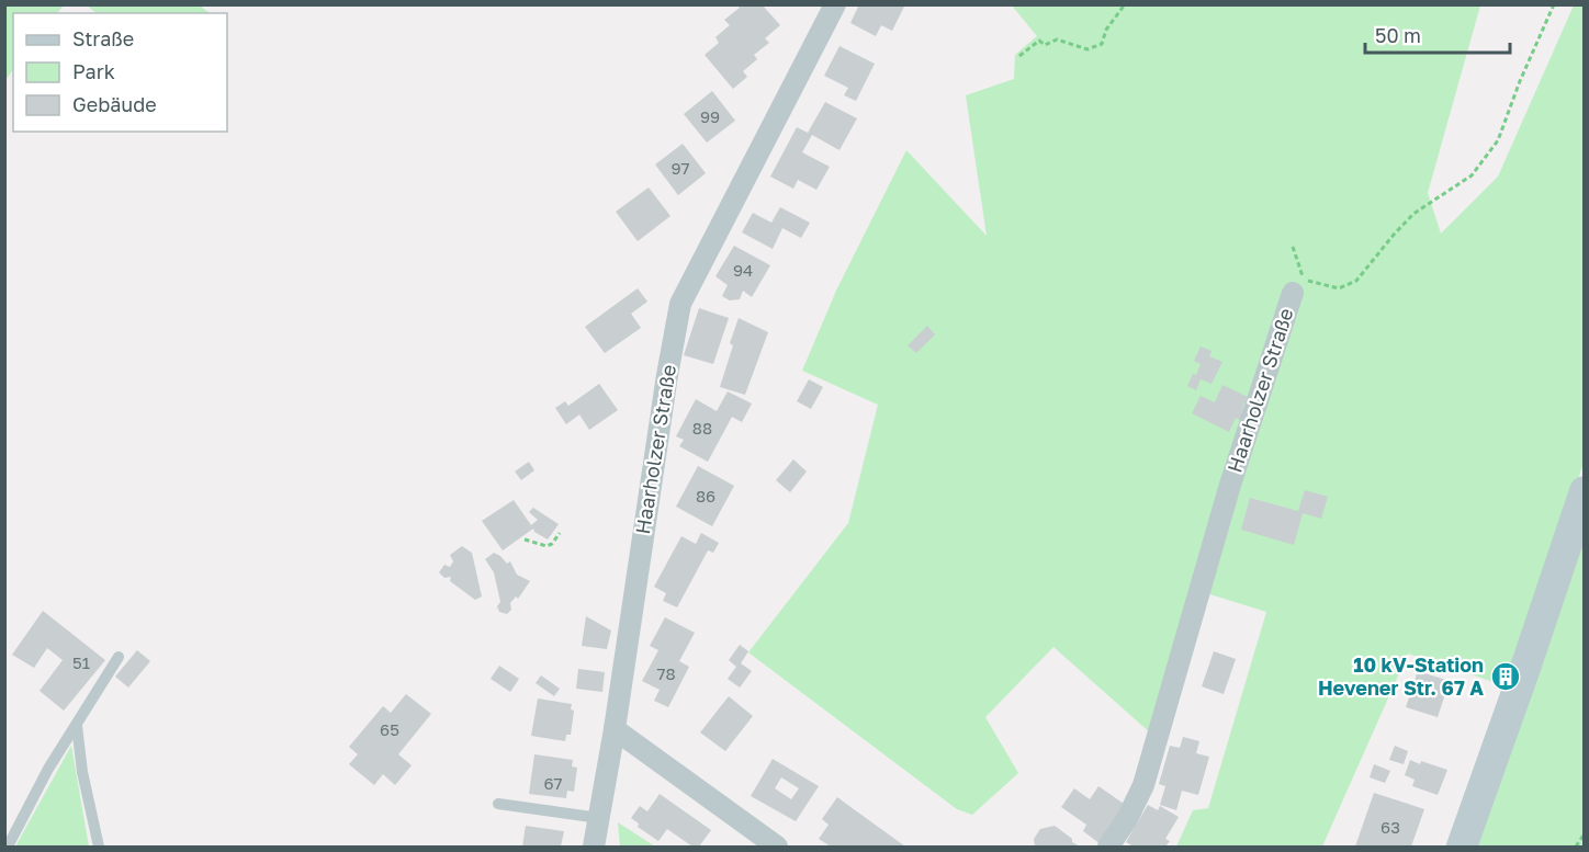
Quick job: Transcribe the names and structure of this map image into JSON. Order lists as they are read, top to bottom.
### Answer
{
  "streets": {
    "street": ["Haarholzer Straße"]
  },
  "places": {
    "building": ["10 kV-Station Hevener Str. 67 A"]
  },
  "house_numbers": [
    "99",
    "97",
    "94",
    "88",
    "86",
    "51",
    "78",
    "65",
    "67",
    "63"
  ],
  "legend": ["Straße", "Park", "Gebäude"],
  "scale_bar": "50 m"
}
